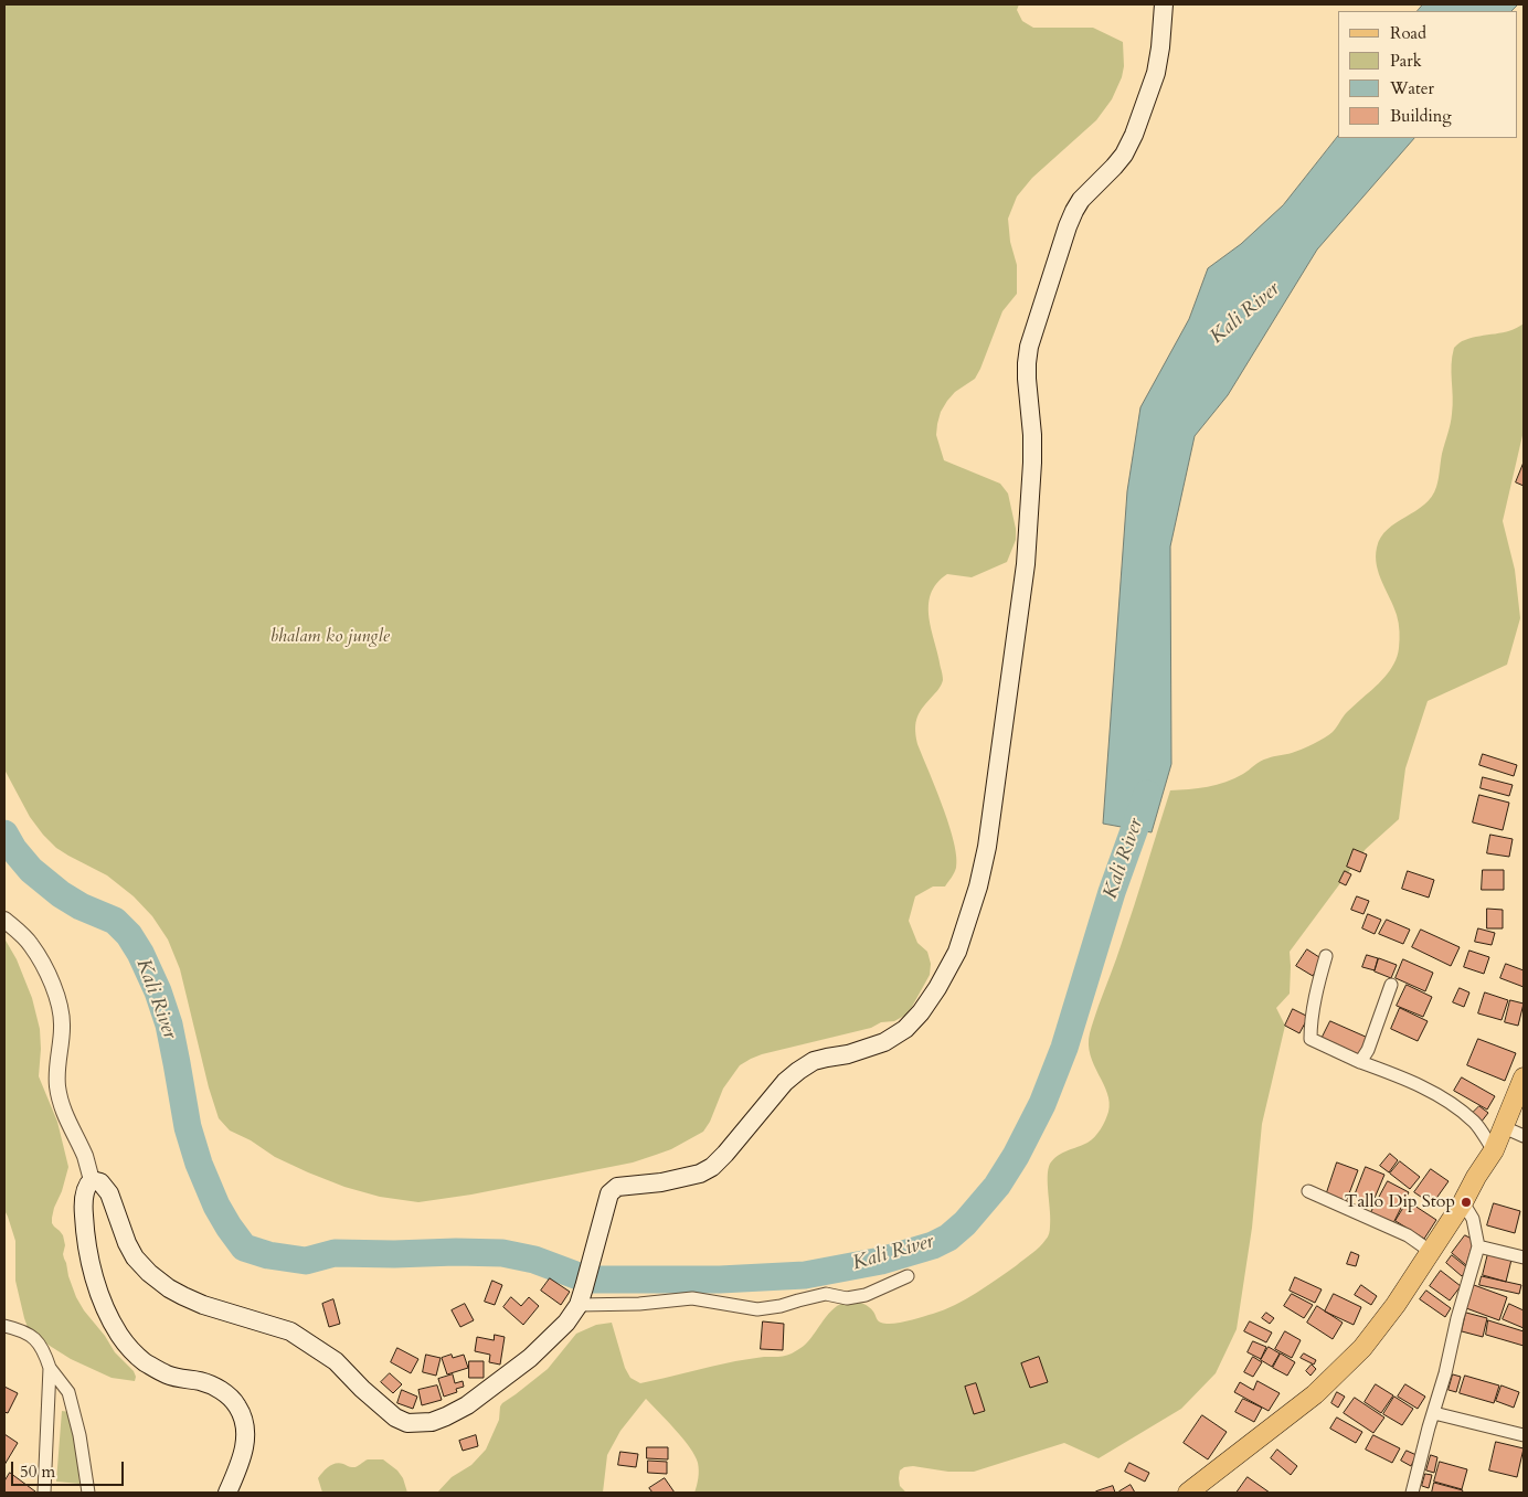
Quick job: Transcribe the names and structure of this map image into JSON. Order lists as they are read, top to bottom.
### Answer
{
  "water": ["Kali River"],
  "parks": ["bhalam ko jungle"],
  "places": ["Tallo Dip Stop"],
  "legend": [
    "Road",
    "Park",
    "Water",
    "Building"
  ],
  "scale_bar": "50 m"
}
